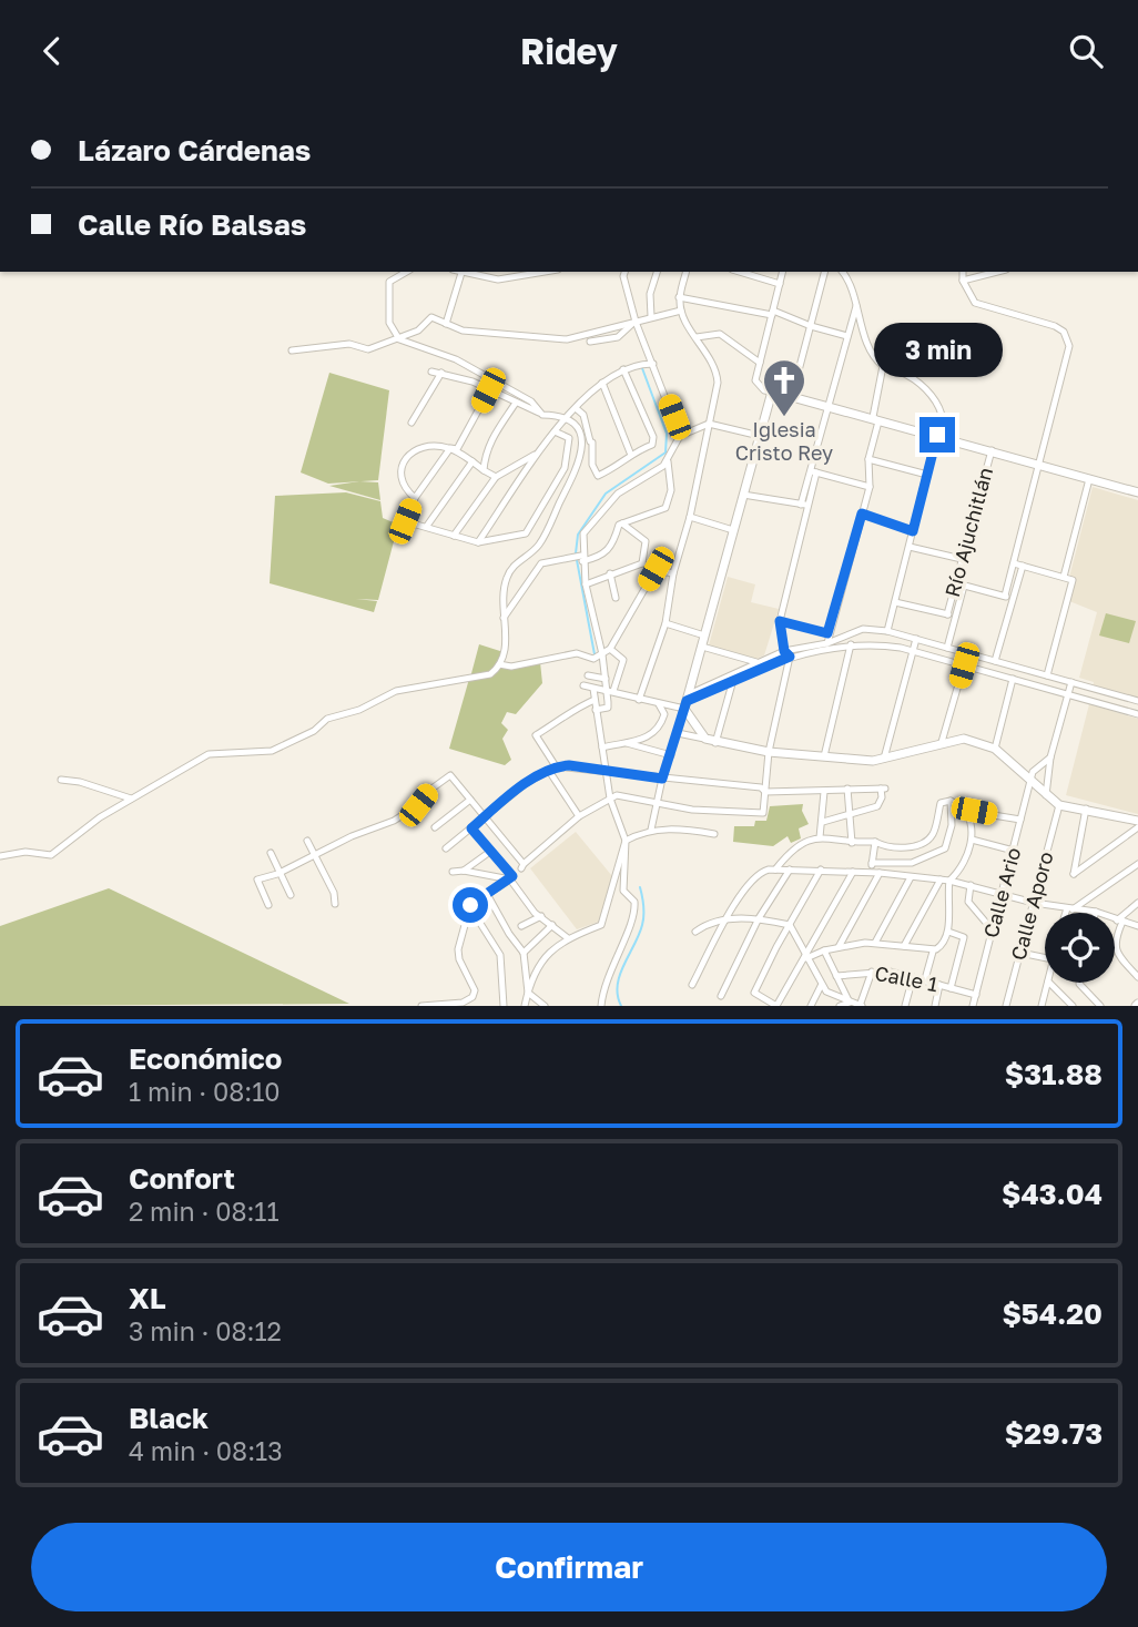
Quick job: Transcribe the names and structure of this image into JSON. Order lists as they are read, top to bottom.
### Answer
{
  "streets": {
    "street": [
      "Río Ajuchitlán",
      "Calle Ario",
      "Calle Aporo",
      "Calle 1"
    ]
  },
  "crossings": [
    ["Calle Ario", "Calle 1"]
  ],
  "places": {
    "church": ["Iglesia Cristo Rey"]
  },
  "page": {
    "header": "Ridey",
    "banner": ["Lázaro Cárdenas", "Calle Río Balsas"],
    "bubble": "3 min",
    "list": [
      {
        "name": "Económico",
        "note": "1 min · 08:10",
        "value": "$31.88"
      },
      {
        "name": "Confort",
        "note": "2 min · 08:11",
        "value": "$43.04"
      },
      {
        "name": "XL",
        "note": "3 min · 08:12",
        "value": "$54.20"
      },
      {
        "name": "Black",
        "note": "4 min · 08:13",
        "value": "$29.73"
      }
    ],
    "buttons": "Confirmar"
  }
}
